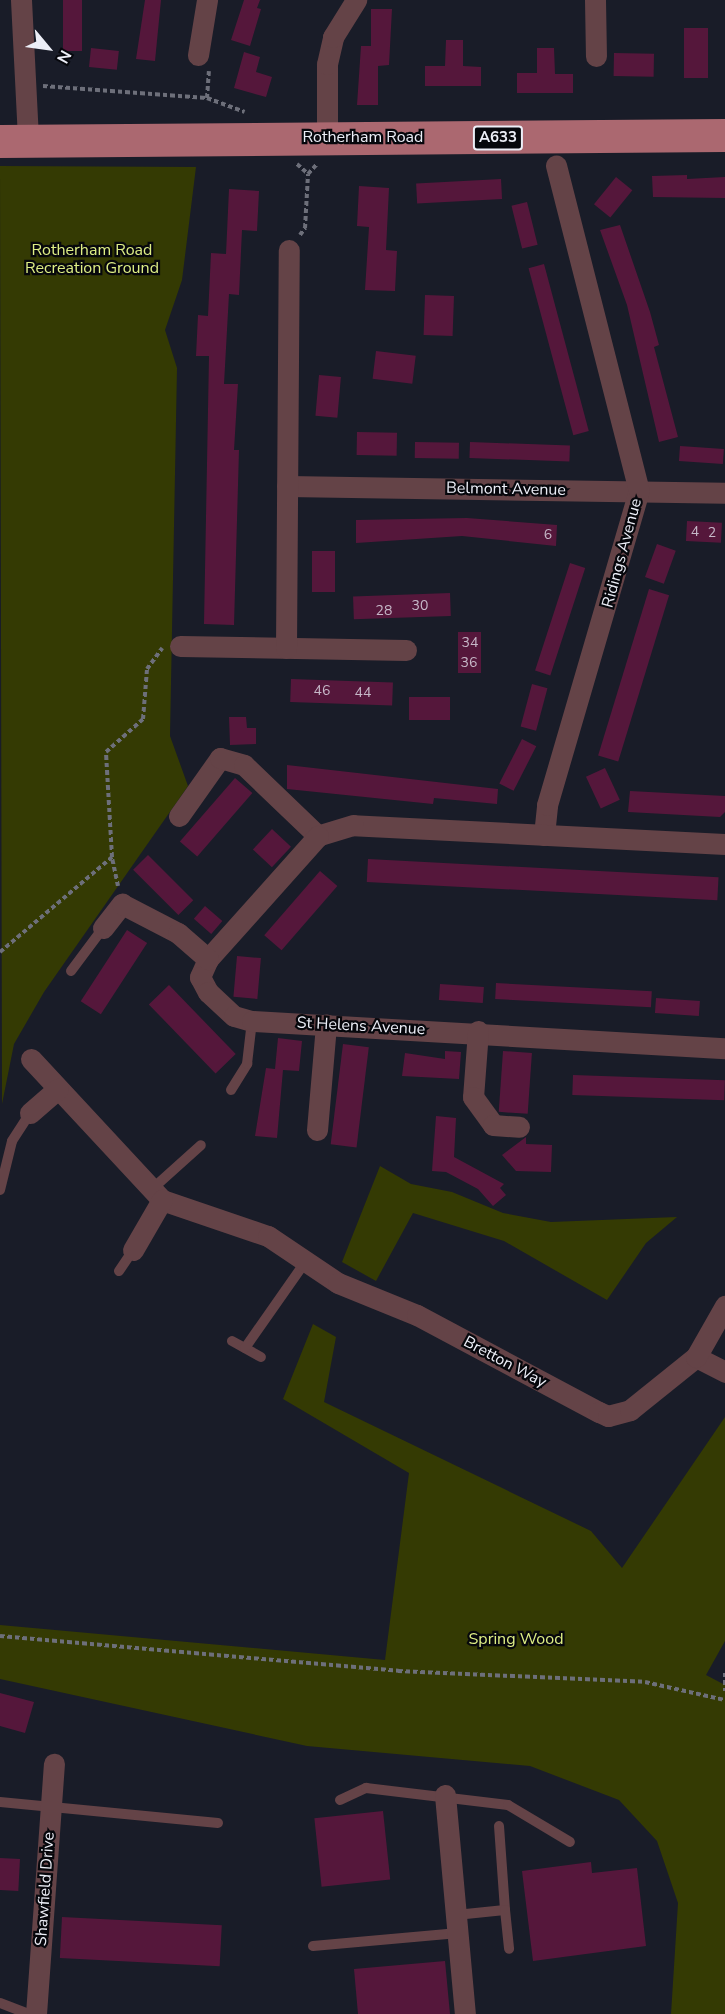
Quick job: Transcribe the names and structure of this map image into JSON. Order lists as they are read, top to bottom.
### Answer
{
  "streets": {
    "main road": ["Rotherham Road", "A633"],
    "street": [
      "Belmont Avenue",
      "Ridings Avenue",
      "St Helens Avenue",
      "Bretton Way",
      "Shawfield Drive"
    ]
  },
  "crossings": [
    ["Belmont Avenue", "Ridings Avenue"]
  ],
  "parks": ["Rotherham Road Recreation Ground", "Spring Wood"],
  "house_numbers": [
    "4",
    "2",
    "6",
    "30",
    "28",
    "34",
    "36",
    "46",
    "44"
  ],
  "north": "bottom right"
}
